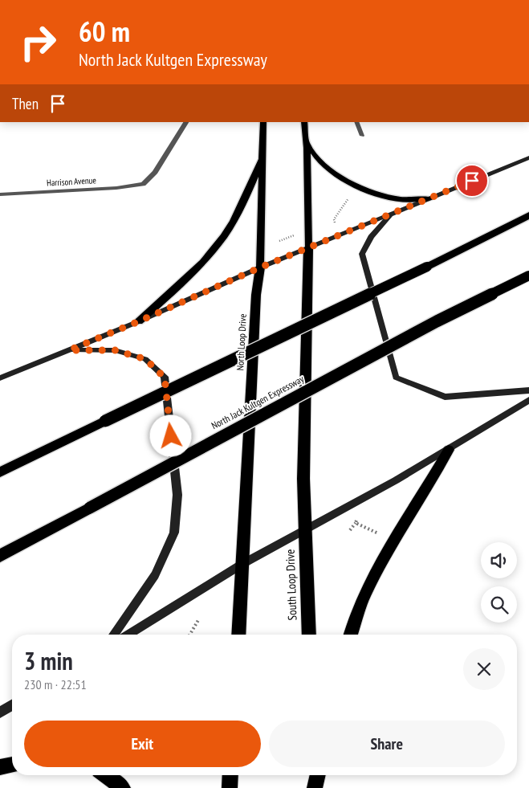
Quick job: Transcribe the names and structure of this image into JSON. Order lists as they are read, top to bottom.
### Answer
{
  "streets": {
    "highway": ["North Loop Drive", "North Jack Kultgen Expressway", "South Loop Drive"],
    "street": ["Harrison Avenue"]
  },
  "page": {
    "turn": ["60 m", "North Jack Kultgen Expressway"],
    "then": "Then",
    "heading": ["3 min", "230 m · 22:51"],
    "buttons": ["Exit", "Share"]
  }
}
